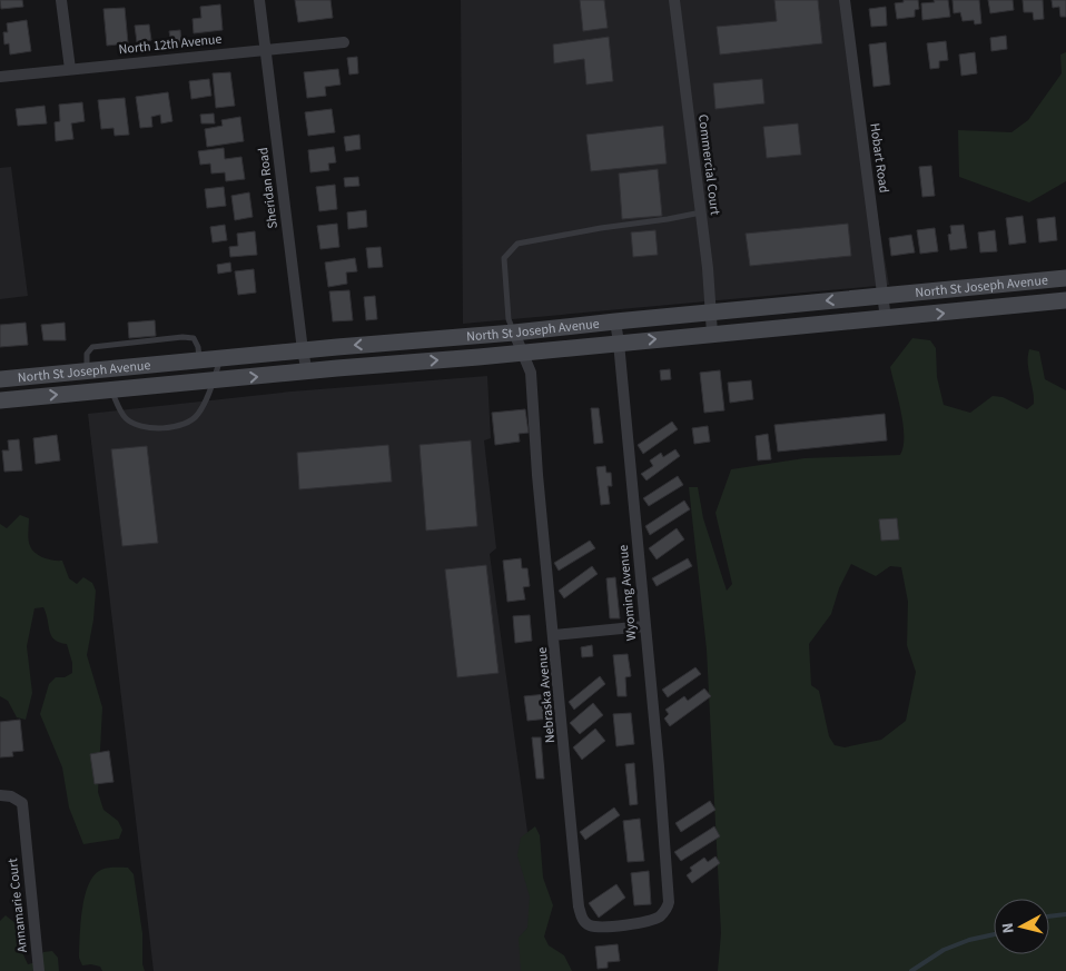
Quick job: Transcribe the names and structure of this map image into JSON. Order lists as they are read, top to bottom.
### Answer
{
  "streets": {
    "main road": ["North St Joseph Avenue"],
    "street": [
      "North 12th Avenue",
      "Hobart Road",
      "Commercial Court",
      "Sheridan Road",
      "Wyoming Avenue",
      "Nebraska Avenue",
      "Annamarie Court"
    ]
  },
  "crossings": [
    ["North 12th Avenue", "Sheridan Road"],
    ["Hobart Road", "North St Joseph Avenue"],
    ["Commercial Court", "North St Joseph Avenue"],
    ["Sheridan Road", "North St Joseph Avenue"],
    ["North St Joseph Avenue", "Wyoming Avenue"],
    ["North St Joseph Avenue", "Nebraska Avenue"],
    ["Wyoming Avenue", "Nebraska Avenue"]
  ],
  "north": "left"
}
